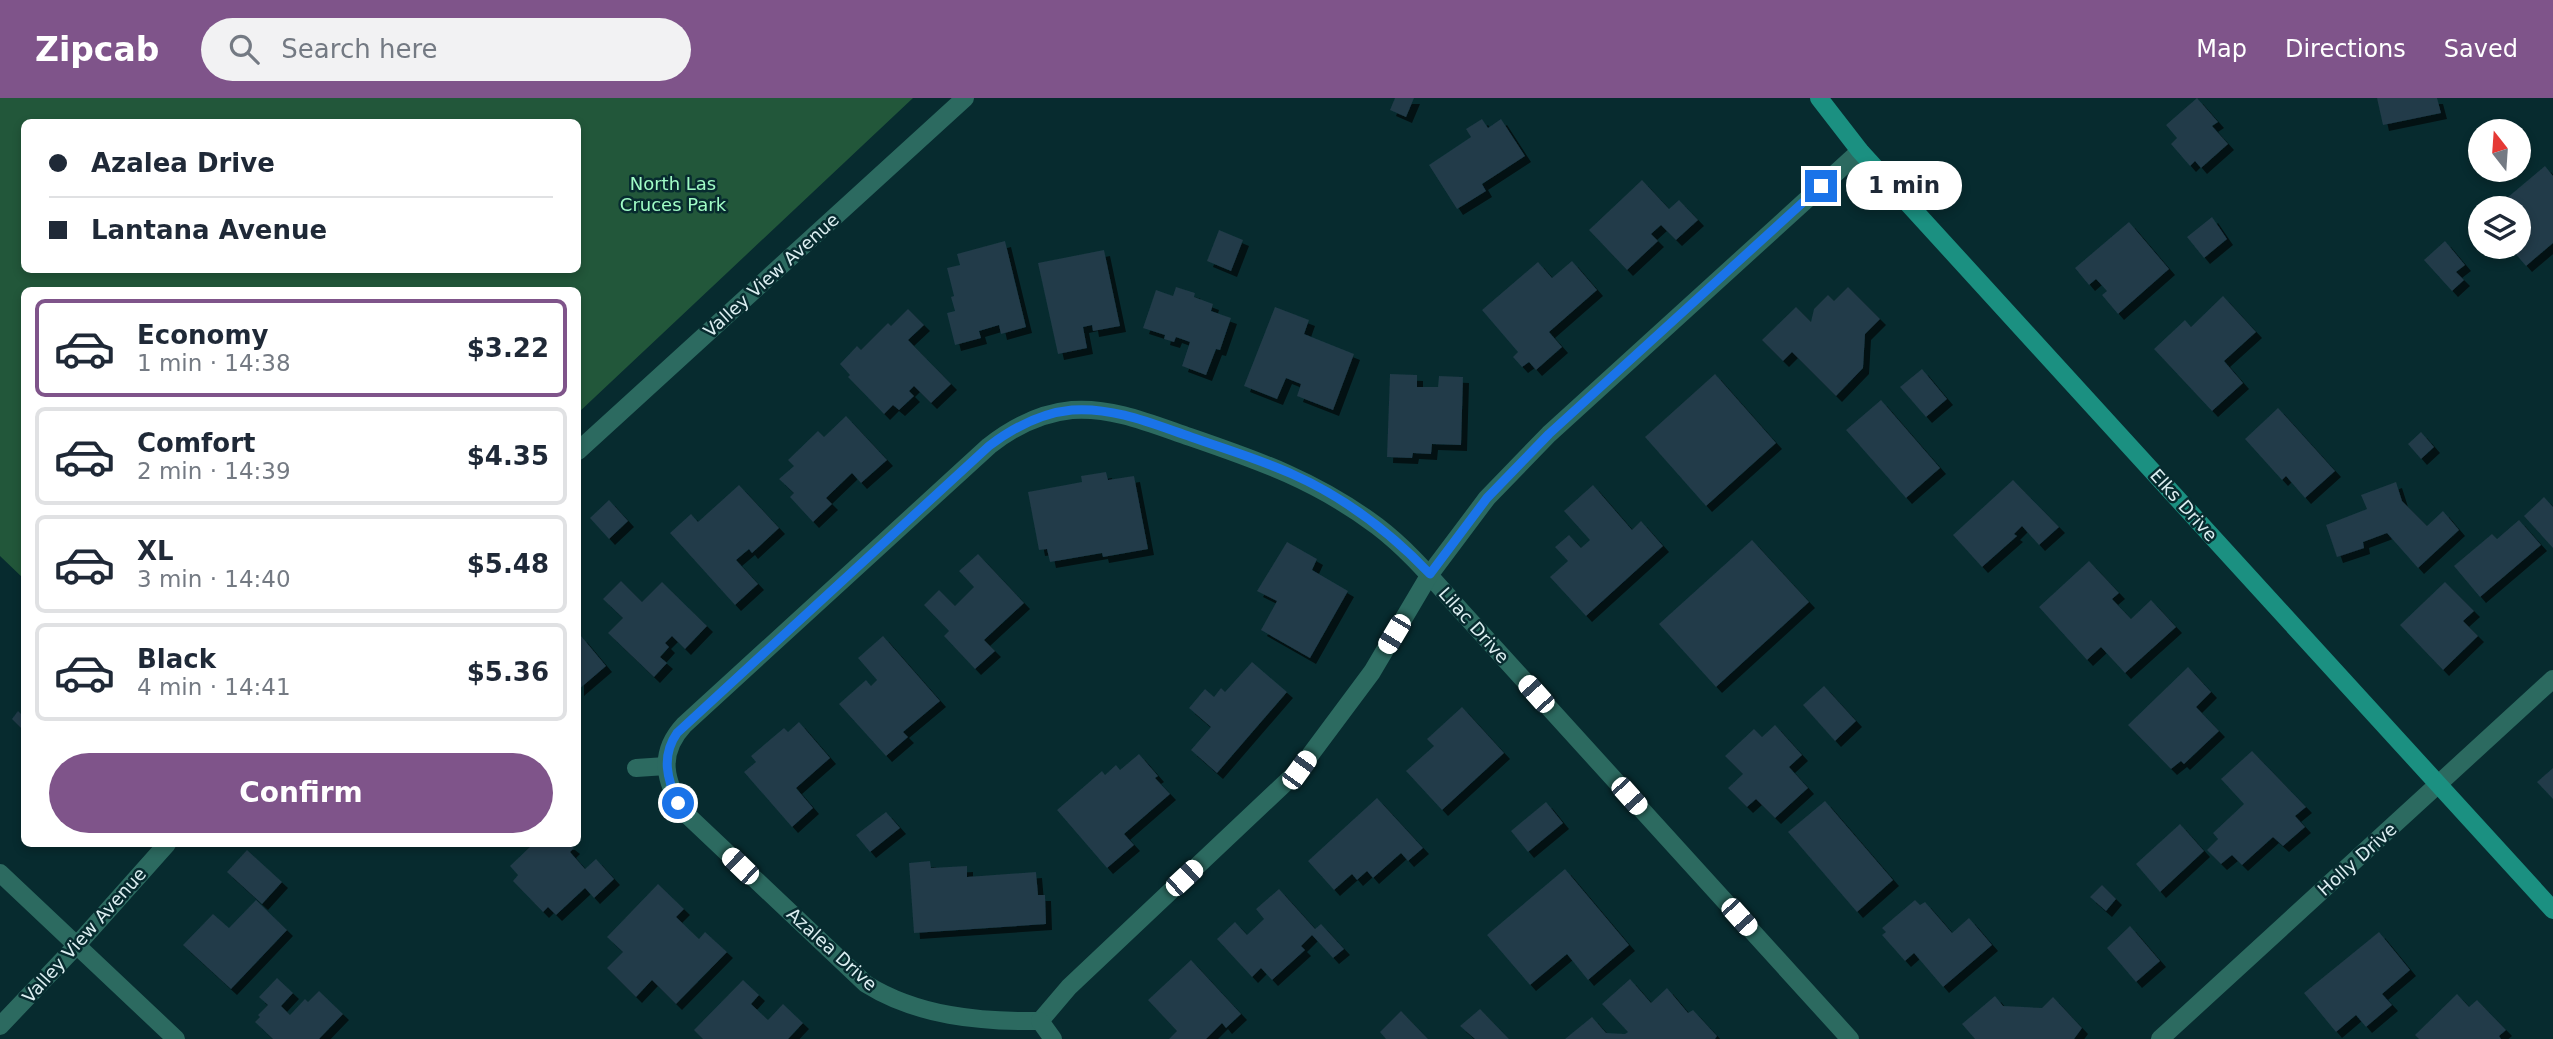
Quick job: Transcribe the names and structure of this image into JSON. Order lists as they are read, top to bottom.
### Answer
{
  "streets": {
    "main road": ["Elks Drive"],
    "street": [
      "Valley View Avenue",
      "Lilac Drive",
      "Holly Drive",
      "Azalea Drive"
    ]
  },
  "crossings": [
    ["Elks Drive", "Holly Drive"],
    ["Lilac Drive", "Azalea Drive"]
  ],
  "parks": ["North Las Cruces Park"],
  "north": "top",
  "page": {
    "header": "Zipcab",
    "search": "Search here",
    "nav": ["Map", "Directions", "Saved"],
    "banner": ["Azalea Drive", "Lantana Avenue"],
    "bubble": "1 min",
    "list": [
      {
        "name": "Economy",
        "note": "1 min · 14:38",
        "value": "$3.22"
      },
      {
        "name": "Comfort",
        "note": "2 min · 14:39",
        "value": "$4.35"
      },
      {
        "name": "XL",
        "note": "3 min · 14:40",
        "value": "$5.48"
      },
      {
        "name": "Black",
        "note": "4 min · 14:41",
        "value": "$5.36"
      }
    ],
    "buttons": "Confirm"
  }
}
